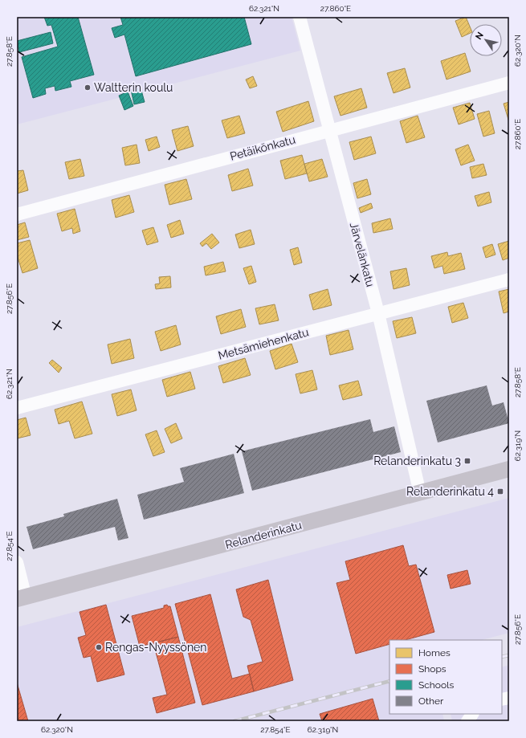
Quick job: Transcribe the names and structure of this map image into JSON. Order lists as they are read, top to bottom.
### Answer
{
  "streets": {
    "main road": ["Relanderinkatu"],
    "street": ["Petäikönkatu", "Järvelänkatu", "Metsämiehenkatu"]
  },
  "crossings": [
    ["Petäikönkatu", "Järvelänkatu"],
    ["Järvelänkatu", "Metsämiehenkatu"],
    ["Järvelänkatu", "Relanderinkatu"]
  ],
  "places": {
    "other": ["Waltterin koulu", "Rengas-Nyyssönen"],
    "transit": ["Relanderinkatu 3", "Relanderinkatu 4"]
  },
  "legend": [
    "Homes",
    "Shops",
    "Schools",
    "Other"
  ],
  "north": "top left",
  "coordinates": [
    "62.321°N",
    "27.860°E",
    "62.320°N",
    "27.858°E",
    "27.856°E",
    "62.319°N",
    "27.854°E"
  ]
}
